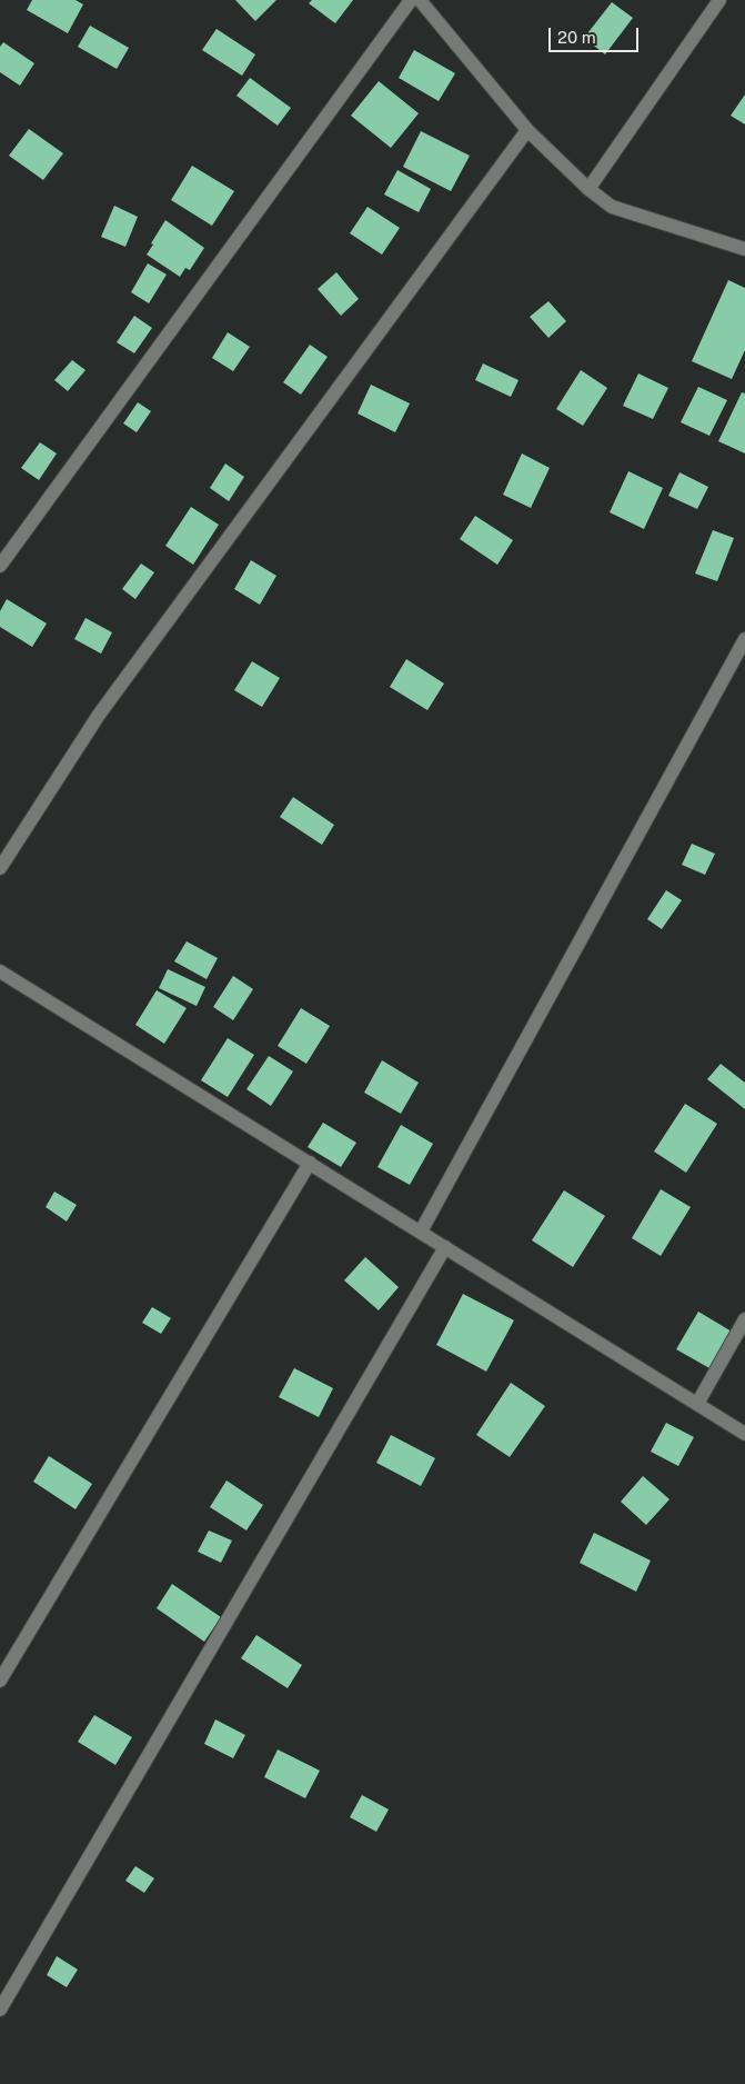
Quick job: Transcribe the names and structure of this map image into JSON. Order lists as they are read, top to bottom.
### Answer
{
  "scale_bar": "20 m"
}
